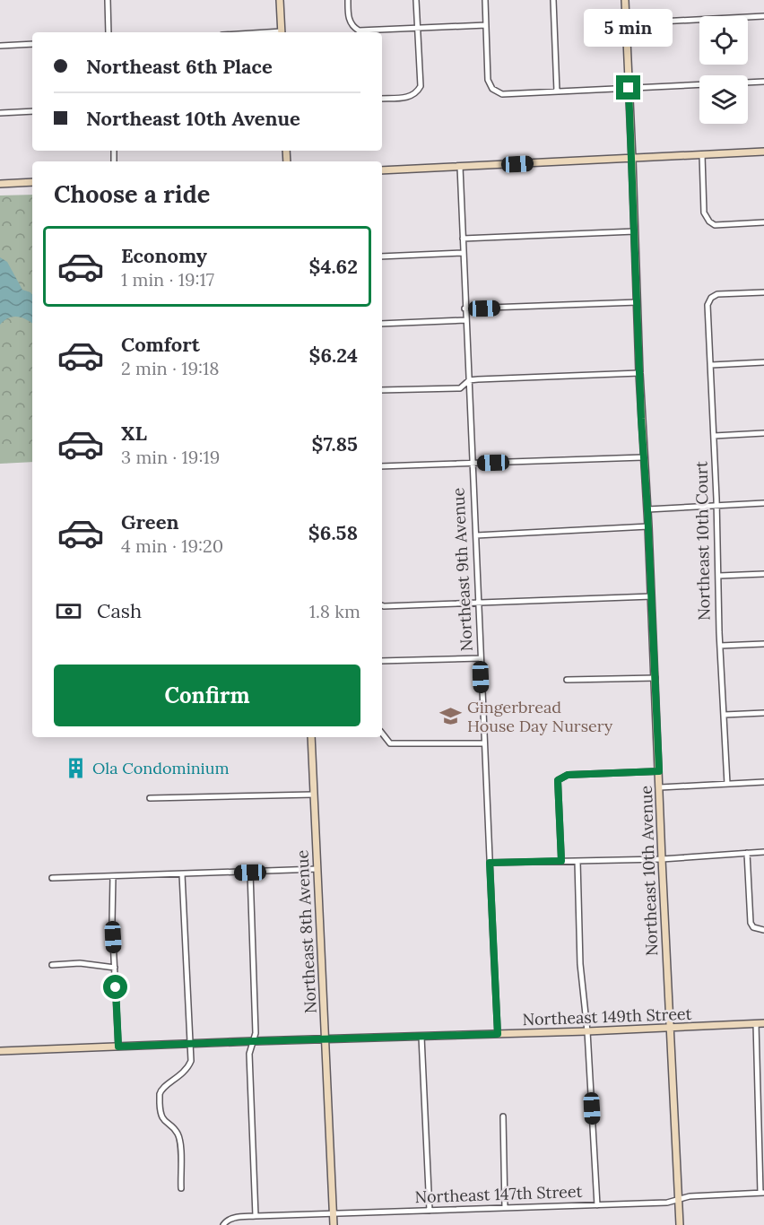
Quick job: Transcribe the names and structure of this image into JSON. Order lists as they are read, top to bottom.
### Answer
{
  "streets": {
    "street": [
      "Northeast 10th Court",
      "Northeast 9th Avenue",
      "Northeast 10th Avenue",
      "Northeast 8th Avenue",
      "Northeast 149th Street",
      "Northeast 147th Street"
    ]
  },
  "crossings": [
    ["Northeast 9th Avenue", "Northeast 149th Street"],
    ["Northeast 10th Avenue", "Northeast 149th Street"],
    ["Northeast 10th Avenue", "Northeast 147th Street"],
    ["Northeast 8th Avenue", "Northeast 149th Street"],
    ["Northeast 8th Avenue", "Northeast 147th Street"]
  ],
  "places": {
    "school or university": ["Gingerbread House Day Nursery"],
    "building": ["Ola Condominium"]
  },
  "page": {
    "bubble": "5 min",
    "banner": ["Northeast 6th Place", "Northeast 10th Avenue"],
    "heading": "Choose a ride",
    "list": [
      {
        "name": "Economy",
        "note": "1 min · 19:17",
        "value": "$4.62"
      },
      {
        "name": "Comfort",
        "note": "2 min · 19:18",
        "value": "$6.24"
      },
      {
        "name": "XL",
        "note": "3 min · 19:19",
        "value": "$7.85"
      },
      {
        "name": "Green",
        "note": "4 min · 19:20",
        "value": "$6.58"
      }
    ],
    "pay": ["Cash", "1.8 km"],
    "buttons": "Confirm"
  }
}
